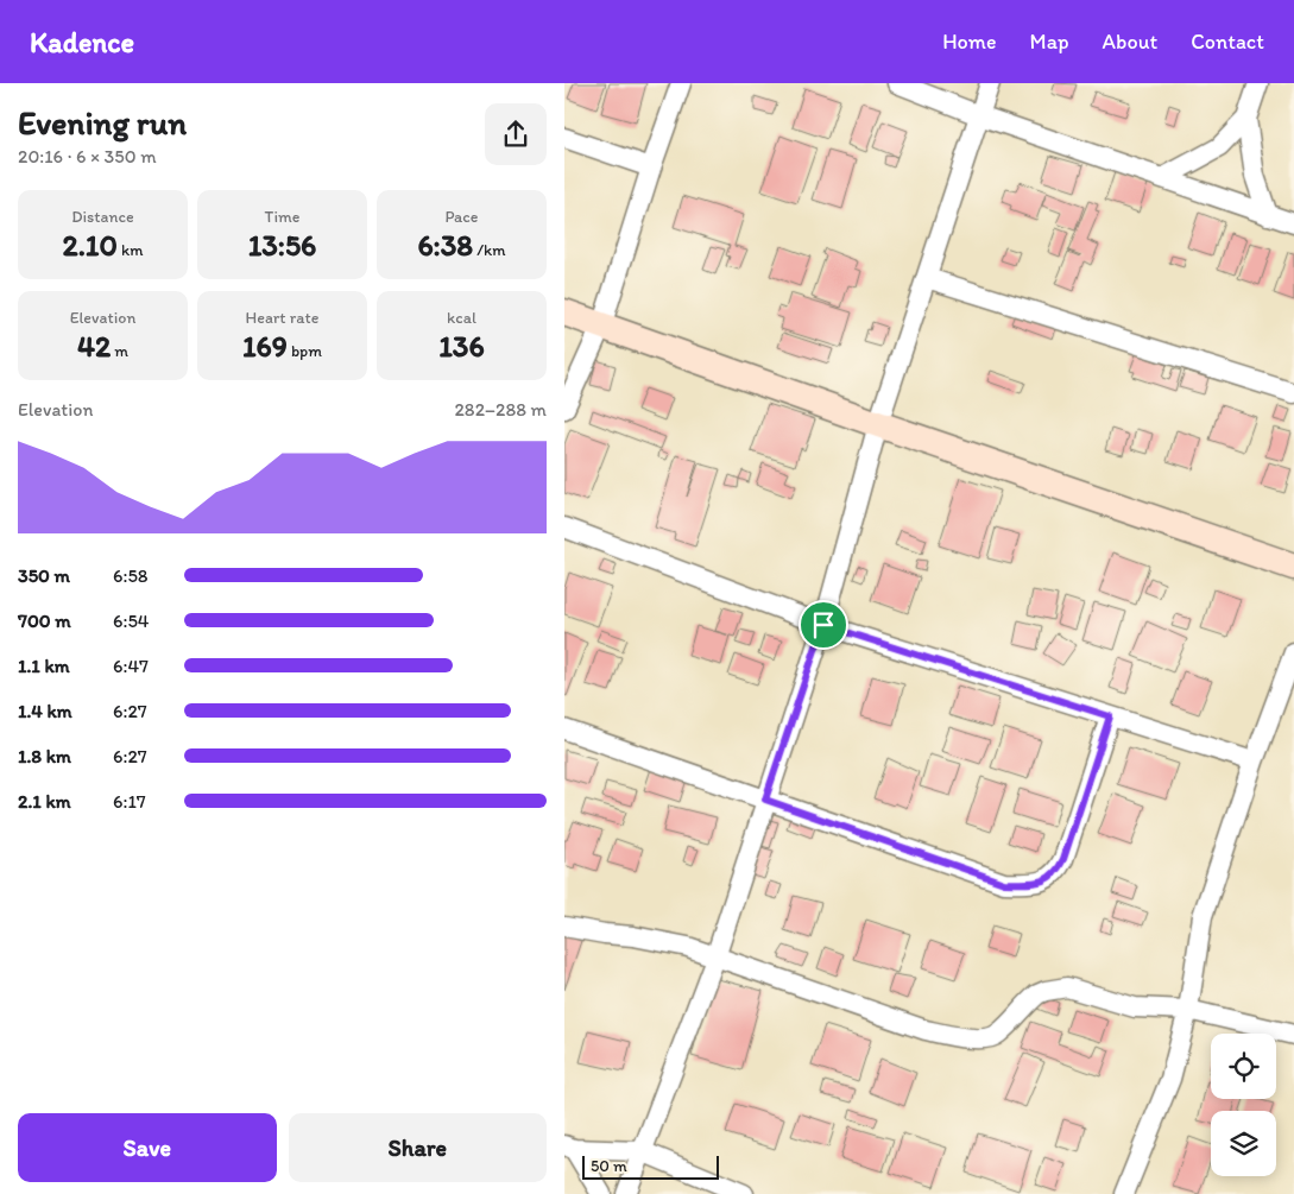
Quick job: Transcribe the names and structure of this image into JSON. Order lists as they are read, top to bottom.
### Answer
{
  "scale_bar": "50 m",
  "page": {
    "header": "Kadence",
    "nav": [
      "Home",
      "Map",
      "About",
      "Contact"
    ],
    "heading": ["Evening run", "20:16 · 6 × 350 m"],
    "stats": [
      ["Distance", "2.10 km"],
      ["Time", "13:56"],
      ["Pace", "6:38 /km"],
      ["Elevation", "42 m"],
      ["Heart rate", "169 bpm"],
      ["kcal", "136"]
    ],
    "chart": ["Elevation", "282–288 m"],
    "list": [
      {
        "name": "350 m",
        "note": "6:58"
      },
      {
        "name": "700 m",
        "note": "6:54"
      },
      {
        "name": "1.1 km",
        "note": "6:47"
      },
      {
        "name": "1.4 km",
        "note": "6:27"
      },
      {
        "name": "1.8 km",
        "note": "6:27"
      },
      {
        "name": "2.1 km",
        "note": "6:17"
      }
    ],
    "buttons": ["Save", "Share"],
    "scale": "50 m"
  }
}
